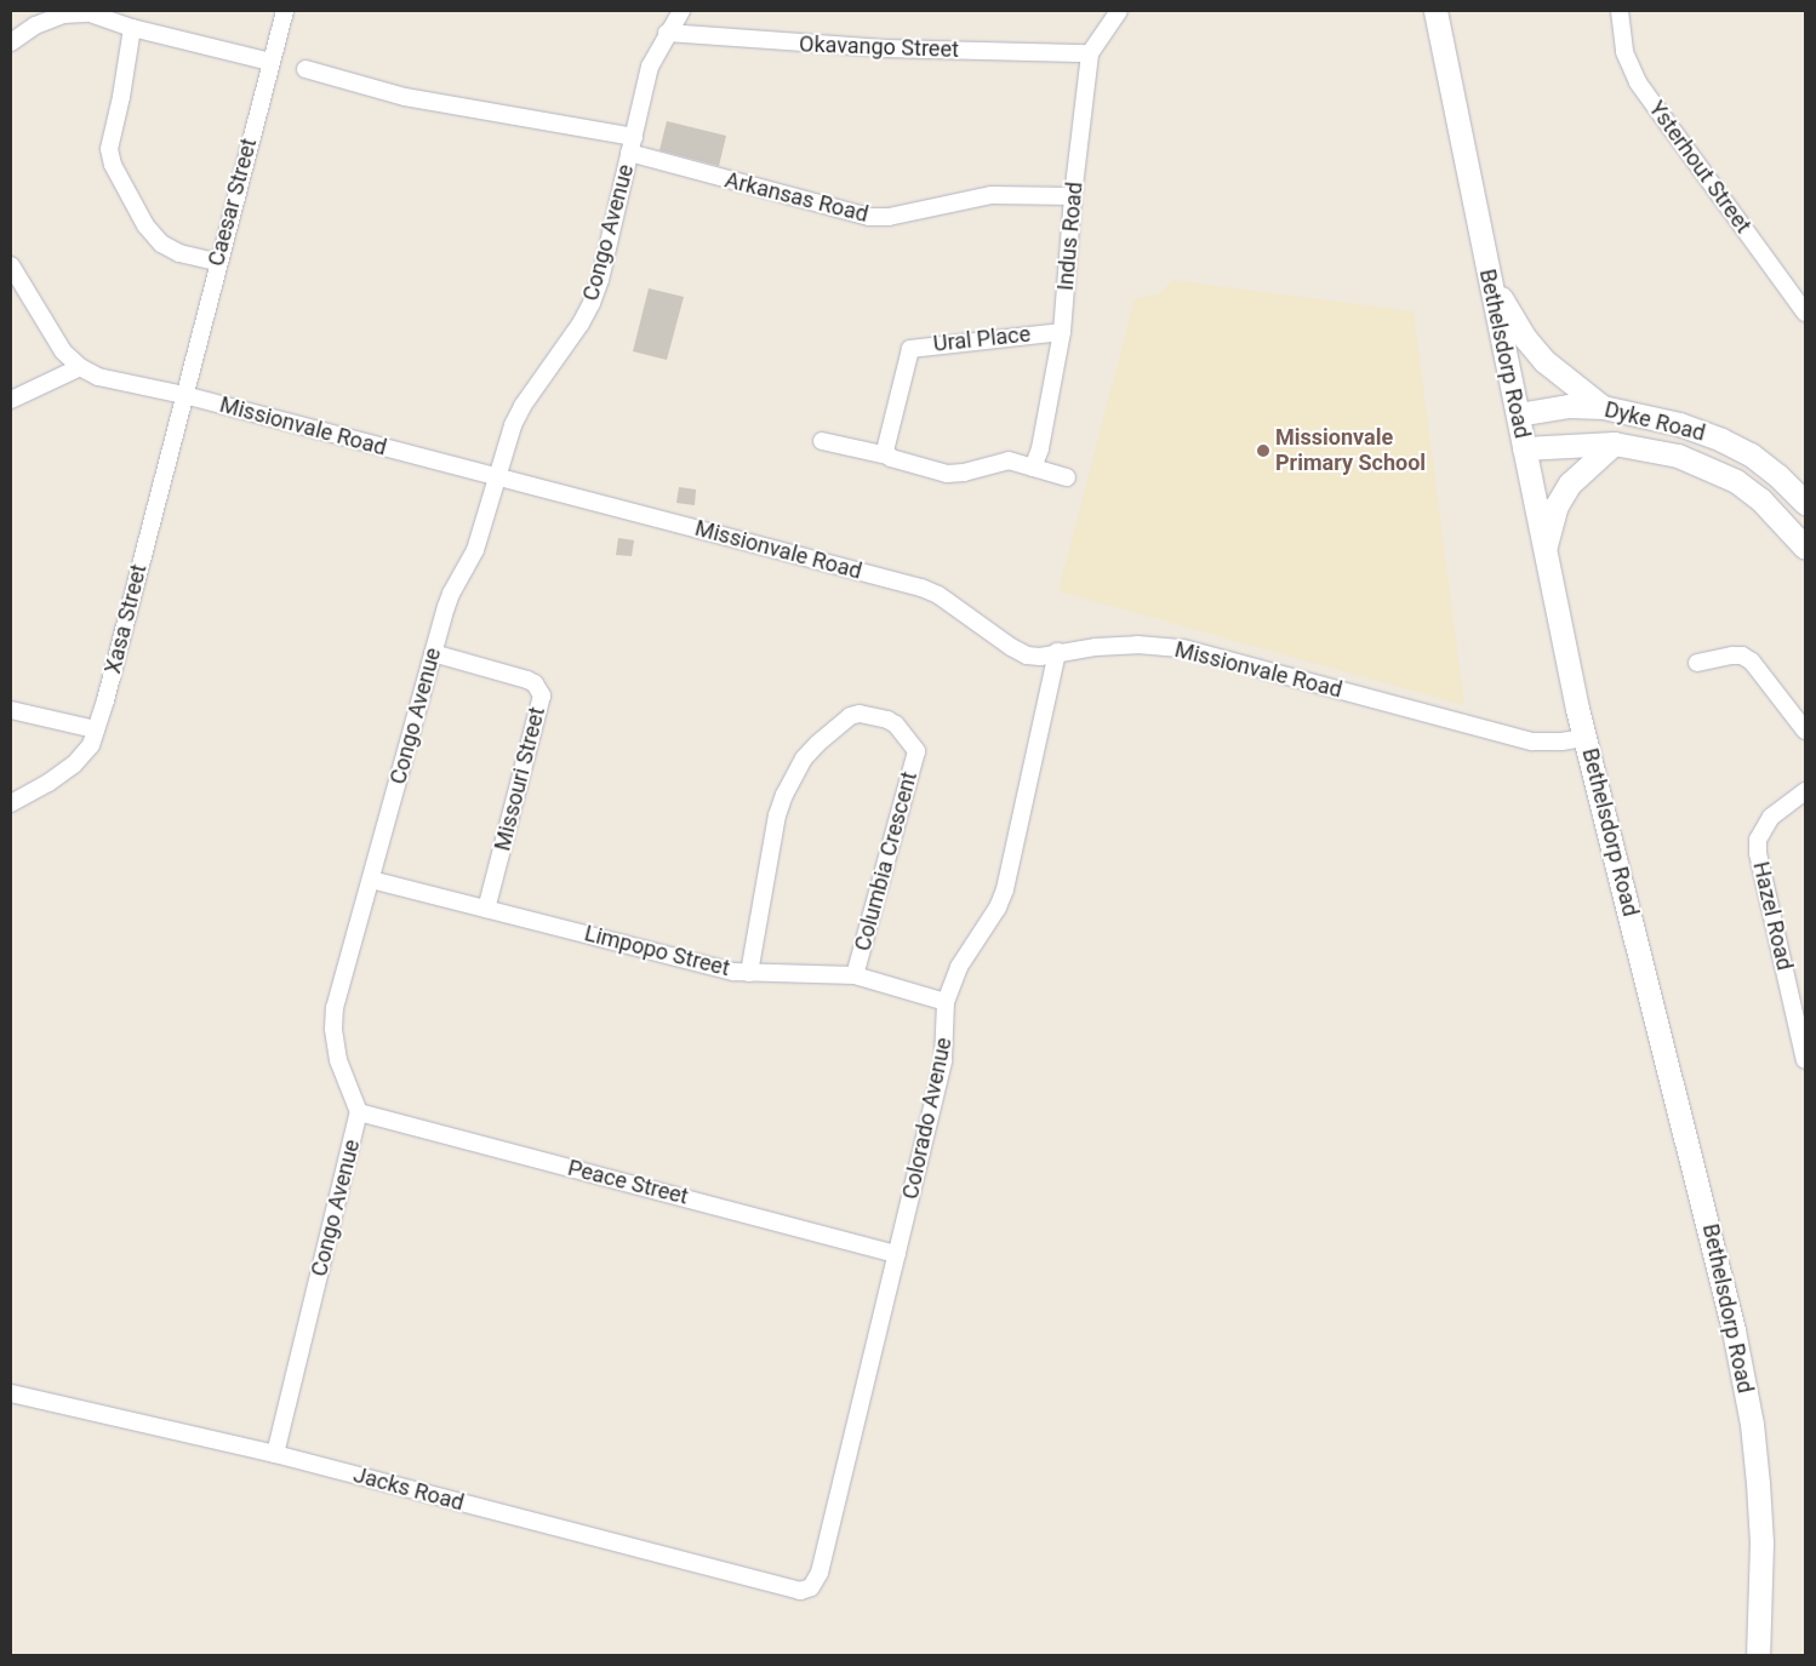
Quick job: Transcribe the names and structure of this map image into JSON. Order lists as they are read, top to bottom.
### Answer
{
  "streets": {
    "main road": ["Bethelsdorp Road", "Dyke Road"],
    "street": [
      "Okavango Street",
      "Ysterhout Street",
      "Arkansas Road",
      "Caesar Street",
      "Congo Avenue",
      "Indus Road",
      "Ural Place",
      "Missionvale Road",
      "Xasa Street",
      "Missouri Street",
      "Columbia Crescent",
      "Hazel Road",
      "Limpopo Street",
      "Colorado Avenue",
      "Peace Street",
      "Jacks Road"
    ]
  },
  "crossings": [
    ["Okavango Street", "Congo Avenue"],
    ["Okavango Street", "Indus Road"],
    ["Arkansas Road", "Congo Avenue"],
    ["Arkansas Road", "Indus Road"],
    ["Caesar Street", "Missionvale Road"],
    ["Caesar Street", "Xasa Street"],
    ["Congo Avenue", "Missionvale Road"],
    ["Congo Avenue", "Missouri Street"],
    ["Congo Avenue", "Limpopo Street"],
    ["Congo Avenue", "Peace Street"],
    ["Congo Avenue", "Jacks Road"],
    ["Indus Road", "Ural Place"],
    ["Bethelsdorp Road", "Dyke Road"],
    ["Bethelsdorp Road", "Missionvale Road"],
    ["Missionvale Road", "Xasa Street"],
    ["Missionvale Road", "Colorado Avenue"],
    ["Missouri Street", "Limpopo Street"],
    ["Columbia Crescent", "Limpopo Street"],
    ["Limpopo Street", "Colorado Avenue"],
    ["Colorado Avenue", "Peace Street"],
    ["Colorado Avenue", "Jacks Road"]
  ],
  "places": ["Missionvale Primary School"]
}
